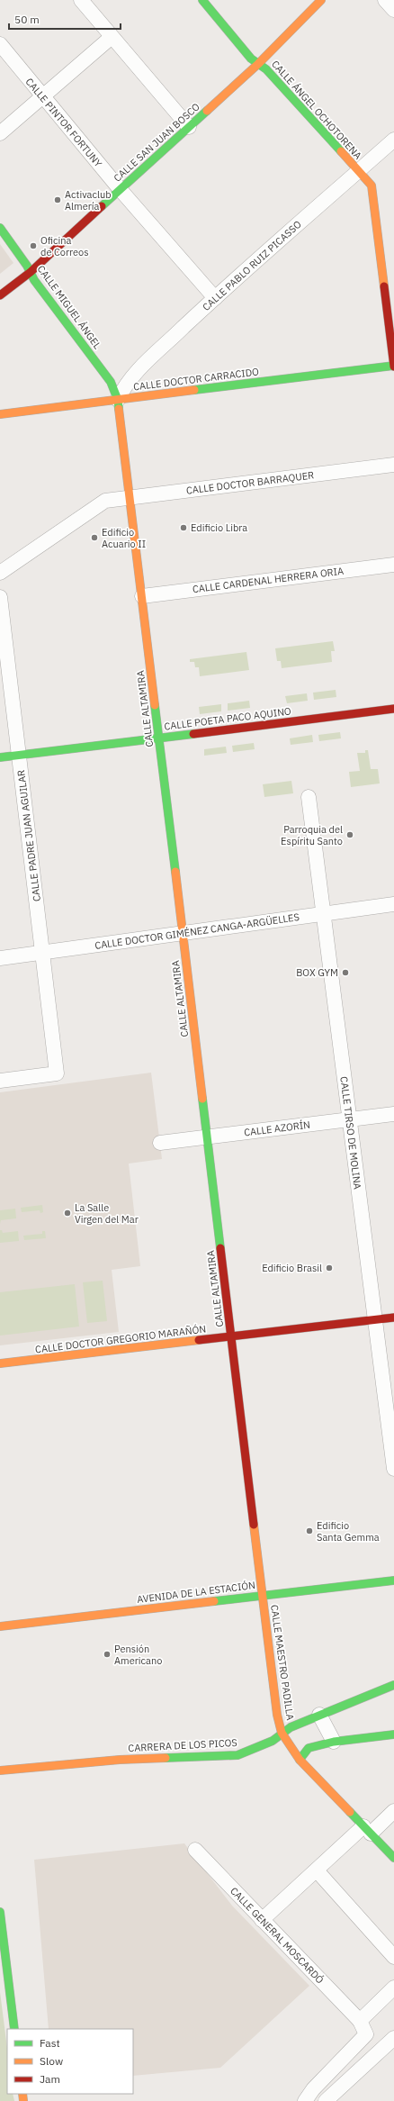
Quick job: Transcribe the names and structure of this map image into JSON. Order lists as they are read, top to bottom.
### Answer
{
  "streets": {
    "street": [
      "CALLE ÁNGEL OCHOTORENA",
      "CALLE PINTOR FORTUNY",
      "CALLE SAN JUAN BOSCO",
      "CALLE PABLO RUIZ PICASSO",
      "CALLE MIGUEL ÁNGEL",
      "CALLE DOCTOR CARRACIDO",
      "CALLE DOCTOR BARRAQUER",
      "CALLE CARDENAL HERRERA ORIA",
      "CALLE ALTAMIRA",
      "CALLE POETA PACO AQUINO",
      "CALLE PADRE JUAN AGUILAR",
      "CALLE DOCTOR GIMÉNEZ CANGA-ARGÜELLES",
      "CALLE AZORÍN",
      "CALLE TIRSO DE MOLINA",
      "CALLE DOCTOR GREGORIO MARAÑÓN",
      "AVENIDA DE LA ESTACIÓN",
      "CALLE MAESTRO PADILLA",
      "CARRERA DE LOS PICOS",
      "CALLE GENERAL MOSCARDÓ"
    ]
  },
  "crossings": [
    ["CALLE ÁNGEL OCHOTORENA", "CALLE SAN JUAN BOSCO"],
    ["CALLE ÁNGEL OCHOTORENA", "CALLE PABLO RUIZ PICASSO"],
    ["CALLE ÁNGEL OCHOTORENA", "CALLE DOCTOR CARRACIDO"],
    ["CALLE PINTOR FORTUNY", "CALLE SAN JUAN BOSCO"],
    ["CALLE PINTOR FORTUNY", "CALLE PABLO RUIZ PICASSO"],
    ["CALLE SAN JUAN BOSCO", "CALLE MIGUEL ÁNGEL"],
    ["CALLE PABLO RUIZ PICASSO", "CALLE MIGUEL ÁNGEL"],
    ["CALLE PABLO RUIZ PICASSO", "CALLE DOCTOR CARRACIDO"],
    ["CALLE PABLO RUIZ PICASSO", "CALLE ALTAMIRA"],
    ["CALLE MIGUEL ÁNGEL", "CALLE DOCTOR CARRACIDO"],
    ["CALLE MIGUEL ÁNGEL", "CALLE ALTAMIRA"],
    ["CALLE DOCTOR CARRACIDO", "CALLE ALTAMIRA"],
    ["CALLE DOCTOR BARRAQUER", "CALLE ALTAMIRA"],
    ["CALLE CARDENAL HERRERA ORIA", "CALLE ALTAMIRA"],
    ["CALLE ALTAMIRA", "CALLE POETA PACO AQUINO"],
    ["CALLE ALTAMIRA", "CALLE DOCTOR GIMÉNEZ CANGA-ARGÜELLES"],
    ["CALLE ALTAMIRA", "CALLE AZORÍN"],
    ["CALLE ALTAMIRA", "CALLE DOCTOR GREGORIO MARAÑÓN"],
    ["CALLE ALTAMIRA", "AVENIDA DE LA ESTACIÓN"],
    ["CALLE ALTAMIRA", "CALLE MAESTRO PADILLA"],
    ["CALLE POETA PACO AQUINO", "CALLE PADRE JUAN AGUILAR"],
    ["CALLE PADRE JUAN AGUILAR", "CALLE DOCTOR GIMÉNEZ CANGA-ARGÜELLES"],
    ["CALLE DOCTOR GIMÉNEZ CANGA-ARGÜELLES", "CALLE TIRSO DE MOLINA"],
    ["CALLE AZORÍN", "CALLE TIRSO DE MOLINA"],
    ["CALLE TIRSO DE MOLINA", "CALLE DOCTOR GREGORIO MARAÑÓN"],
    ["AVENIDA DE LA ESTACIÓN", "CALLE MAESTRO PADILLA"],
    ["CALLE MAESTRO PADILLA", "CARRERA DE LOS PICOS"]
  ],
  "places": [
    "Activaclub Almería",
    "Oficina de Correos",
    "Edificio Libra",
    "Edificio Acuario II",
    "Parroquia del Espíritu Santo",
    "BOX GYM",
    "La Salle Virgen del Mar",
    "Edificio Brasil",
    "Edificio Santa Gemma",
    "Pensión Americano"
  ],
  "legend": ["Fast", "Slow", "Jam"],
  "scale_bar": "50 m"
}
